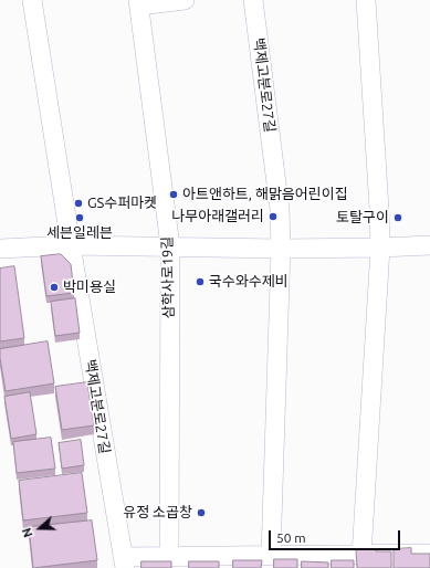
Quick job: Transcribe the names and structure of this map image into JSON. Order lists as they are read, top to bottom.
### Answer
{
  "streets": {
    "street": ["백제고분로27길", "삼학사로19길"]
  },
  "places": [
    "아트앤하트, 해맑음어린이집",
    "GS수퍼마켓",
    "나무아래갤러리",
    "세븐일레븐",
    "토탈구이",
    "국수와수제비",
    "박미용실",
    "유정 소곱창"
  ],
  "scale_bar": "50 m",
  "north": "left"
}
